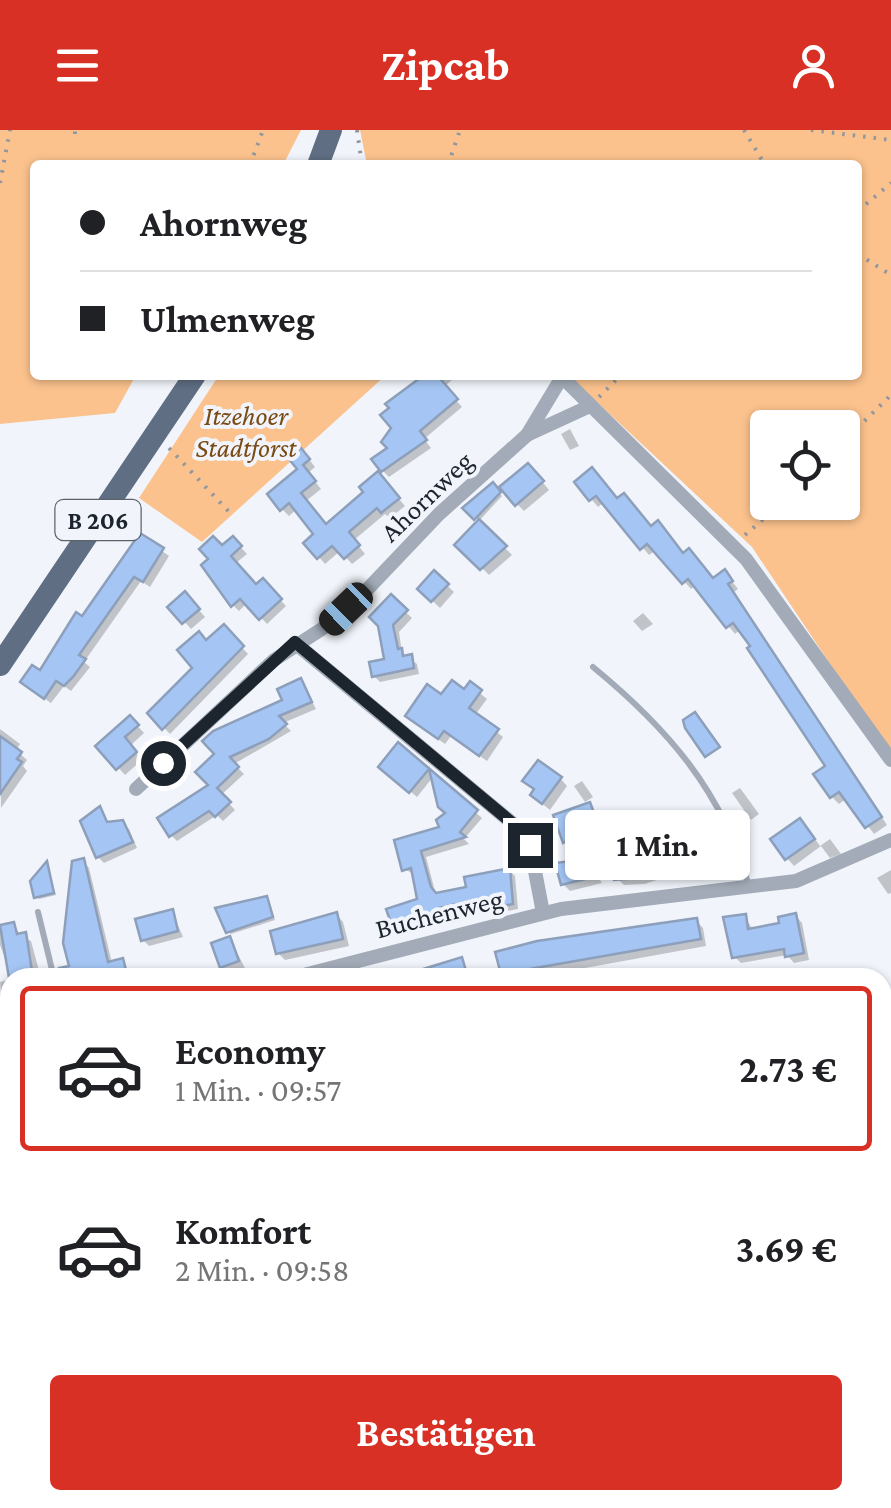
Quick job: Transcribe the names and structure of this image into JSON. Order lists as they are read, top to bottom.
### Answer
{
  "streets": {
    "main road": ["B 206"],
    "street": ["Ahornweg", "Buchenweg"]
  },
  "parks": ["Itzehoer Stadtforst"],
  "page": {
    "header": "Zipcab",
    "banner": ["Ahornweg", "Ulmenweg"],
    "bubble": "1 Min.",
    "list": [
      {
        "name": "Economy",
        "note": "1 Min. · 09:57",
        "value": "2.73 €"
      },
      {
        "name": "Komfort",
        "note": "2 Min. · 09:58",
        "value": "3.69 €"
      }
    ],
    "buttons": "Bestätigen"
  }
}
